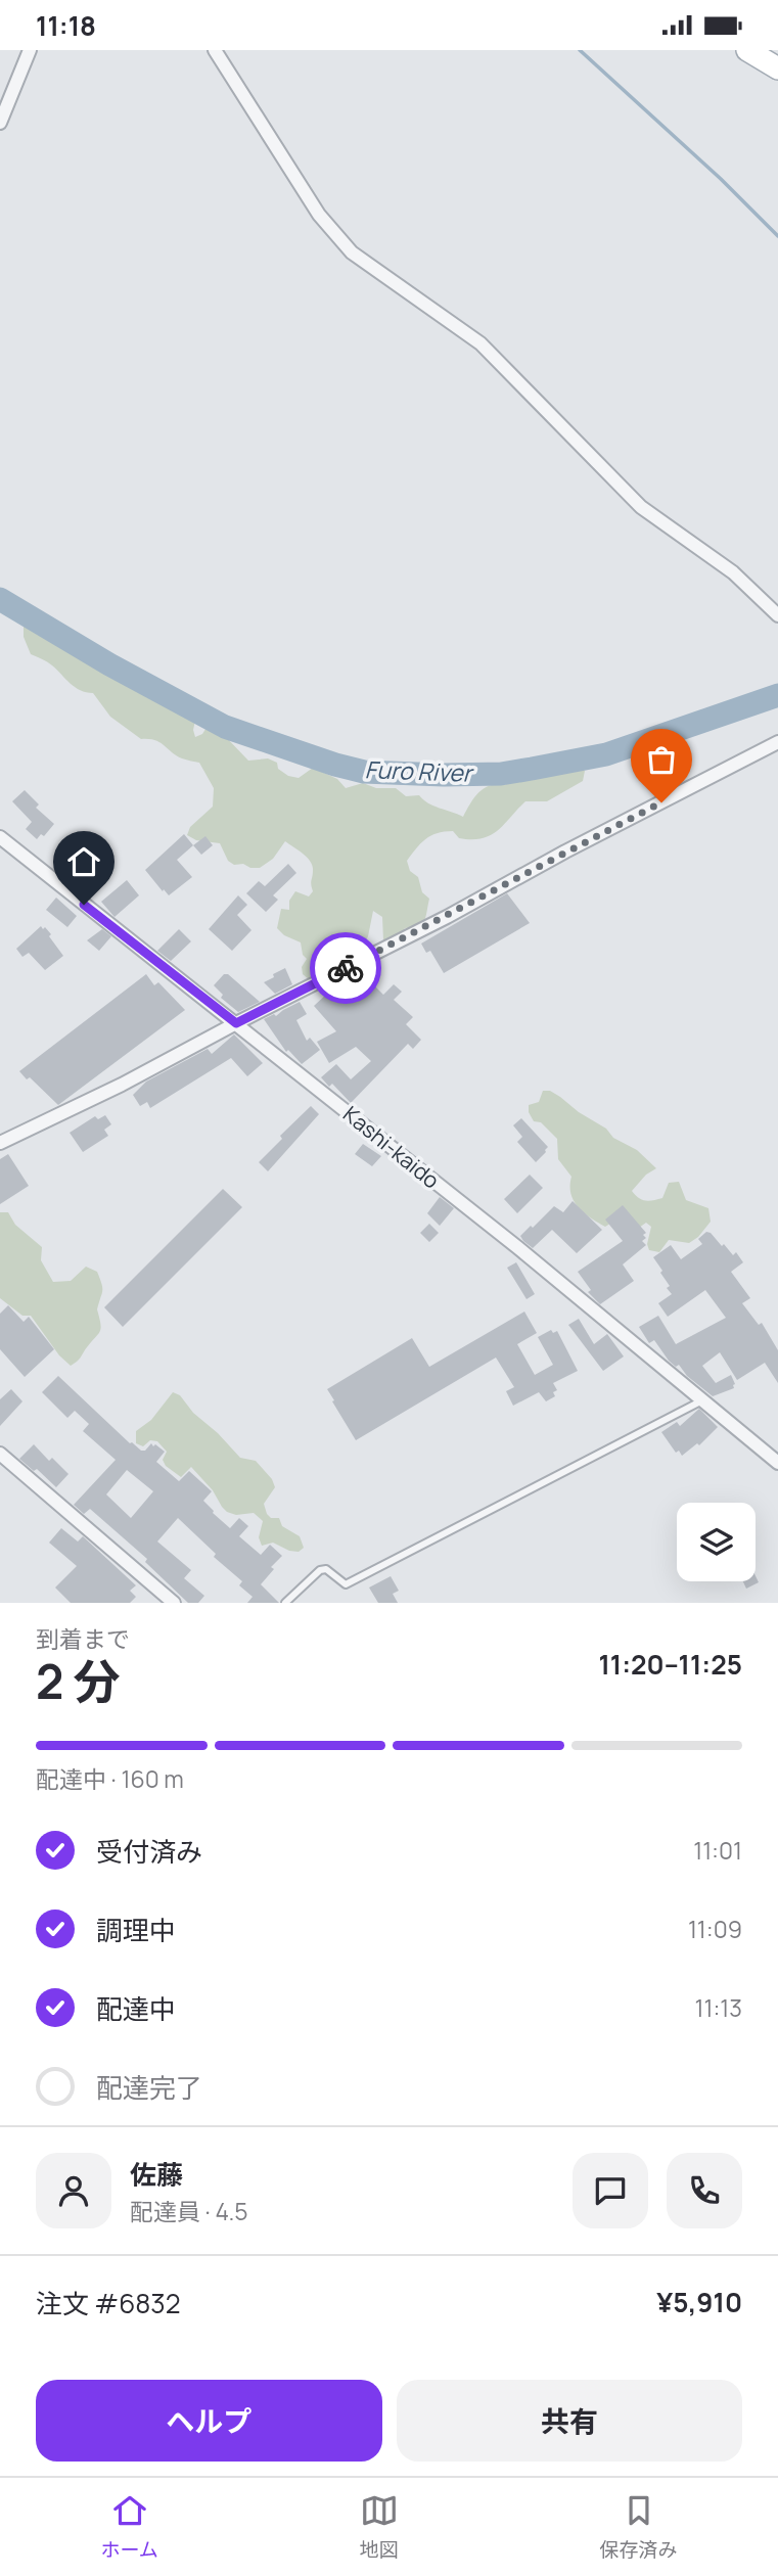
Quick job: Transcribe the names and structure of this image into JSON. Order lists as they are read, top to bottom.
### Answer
{
  "streets": {
    "street": ["Kashi-kaido"]
  },
  "water": ["Furo River"],
  "page": {
    "status": "11:18",
    "heading": ["2 分", "到着まで", "11:20–11:25"],
    "panel": [
      "佐藤",
      "配達員 · 4.5",
      "注文 #6832",
      "¥5,910"
    ],
    "bar": "配達中 · 160 m",
    "list": [
      ["受付済み", "11:01"],
      ["調理中", "11:09"],
      ["配達中", "11:13"],
      "配達完了"
    ],
    "buttons": ["ヘルプ", "共有"],
    "tabs": ["ホーム", "地図", "保存済み"]
  }
}
